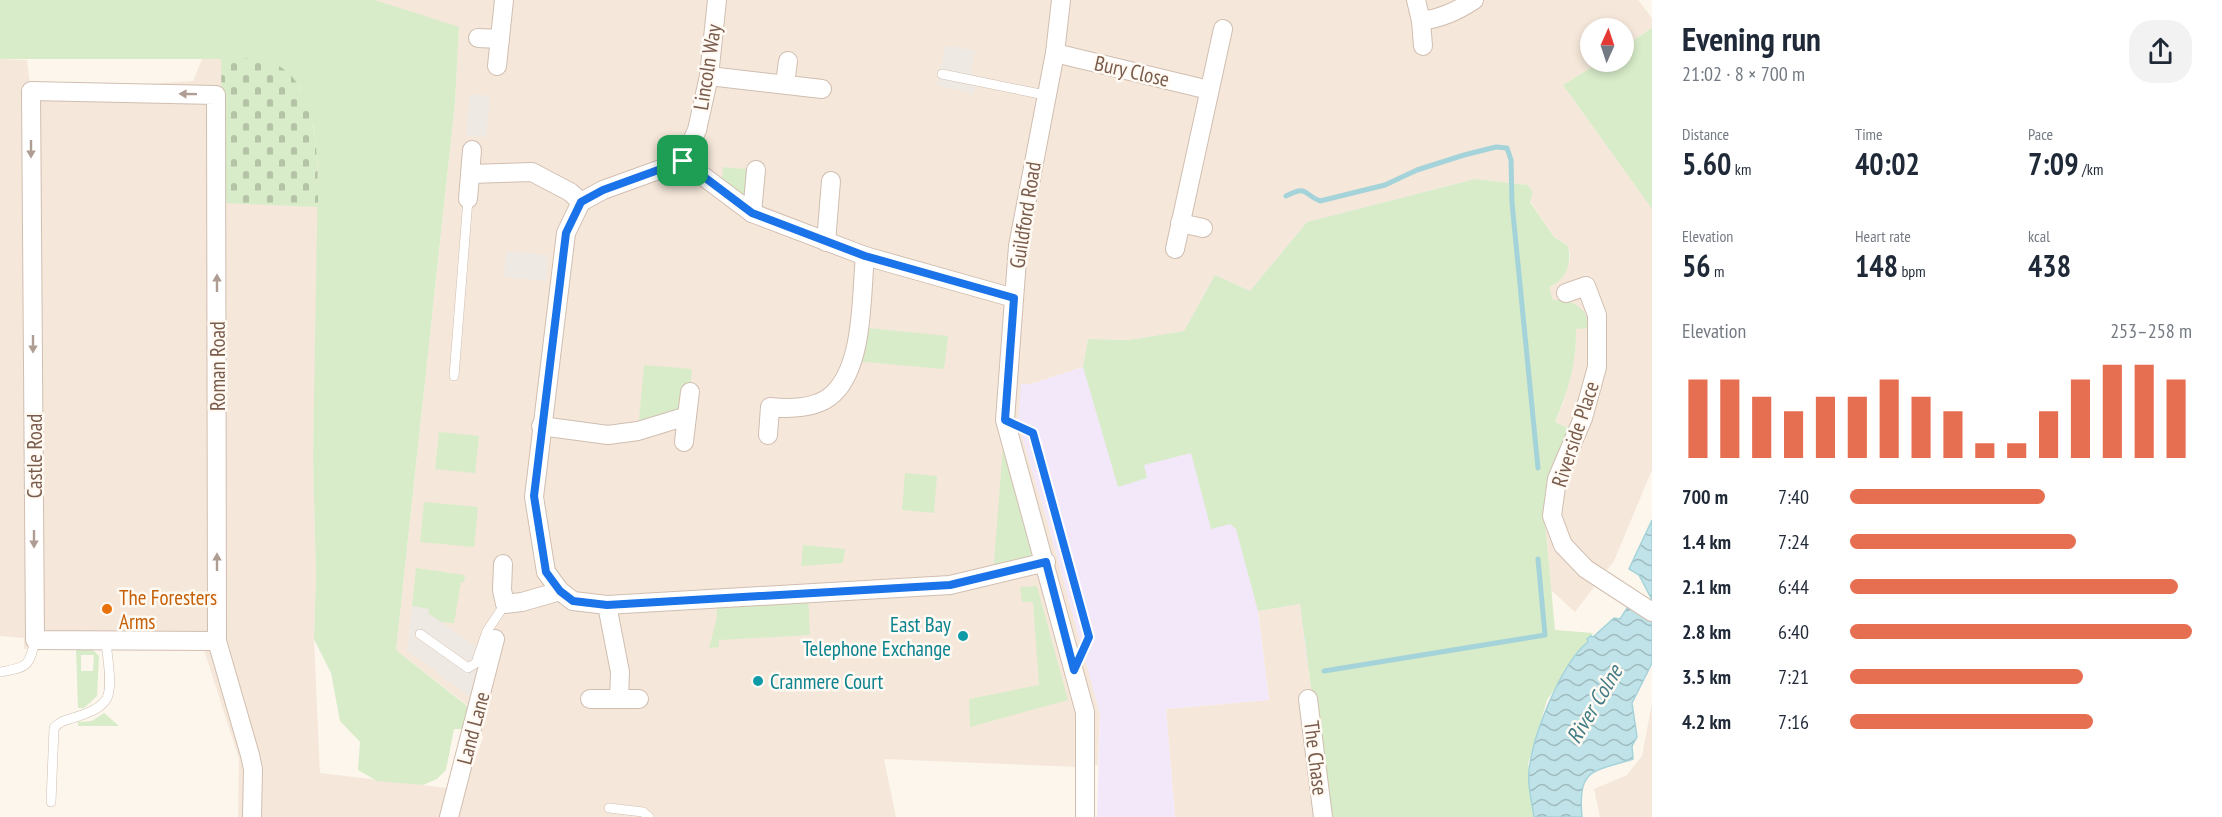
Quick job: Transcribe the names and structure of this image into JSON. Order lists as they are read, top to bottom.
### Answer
{
  "streets": {
    "street": [
      "Lincoln Way",
      "Bury Close",
      "Guildford Road",
      "Roman Road",
      "Riverside Place",
      "Castle Road",
      "Land Lane",
      "The Chase"
    ]
  },
  "crossings": [
    ["Bury Close", "Guildford Road"],
    ["Roman Road", "Castle Road"]
  ],
  "one_way": ["Castle Road"],
  "water": ["River Colne"],
  "places": ["The Foresters Arms", "East Bay Telephone Exchange", "Cranmere Court"],
  "north": "top",
  "page": {
    "heading": ["Evening run", "21:02 · 8 × 700 m"],
    "stats": [
      ["Distance", "5.60 km"],
      ["Time", "40:02"],
      ["Pace", "7:09 /km"],
      ["Elevation", "56 m"],
      ["Heart rate", "148 bpm"],
      ["kcal", "438"]
    ],
    "chart": ["Elevation", "253–258 m"],
    "list": [
      {
        "name": "700 m",
        "note": "7:40"
      },
      {
        "name": "1.4 km",
        "note": "7:24"
      },
      {
        "name": "2.1 km",
        "note": "6:44"
      },
      {
        "name": "2.8 km",
        "note": "6:40"
      },
      {
        "name": "3.5 km",
        "note": "7:21"
      },
      {
        "name": "4.2 km",
        "note": "7:16"
      }
    ]
  }
}
